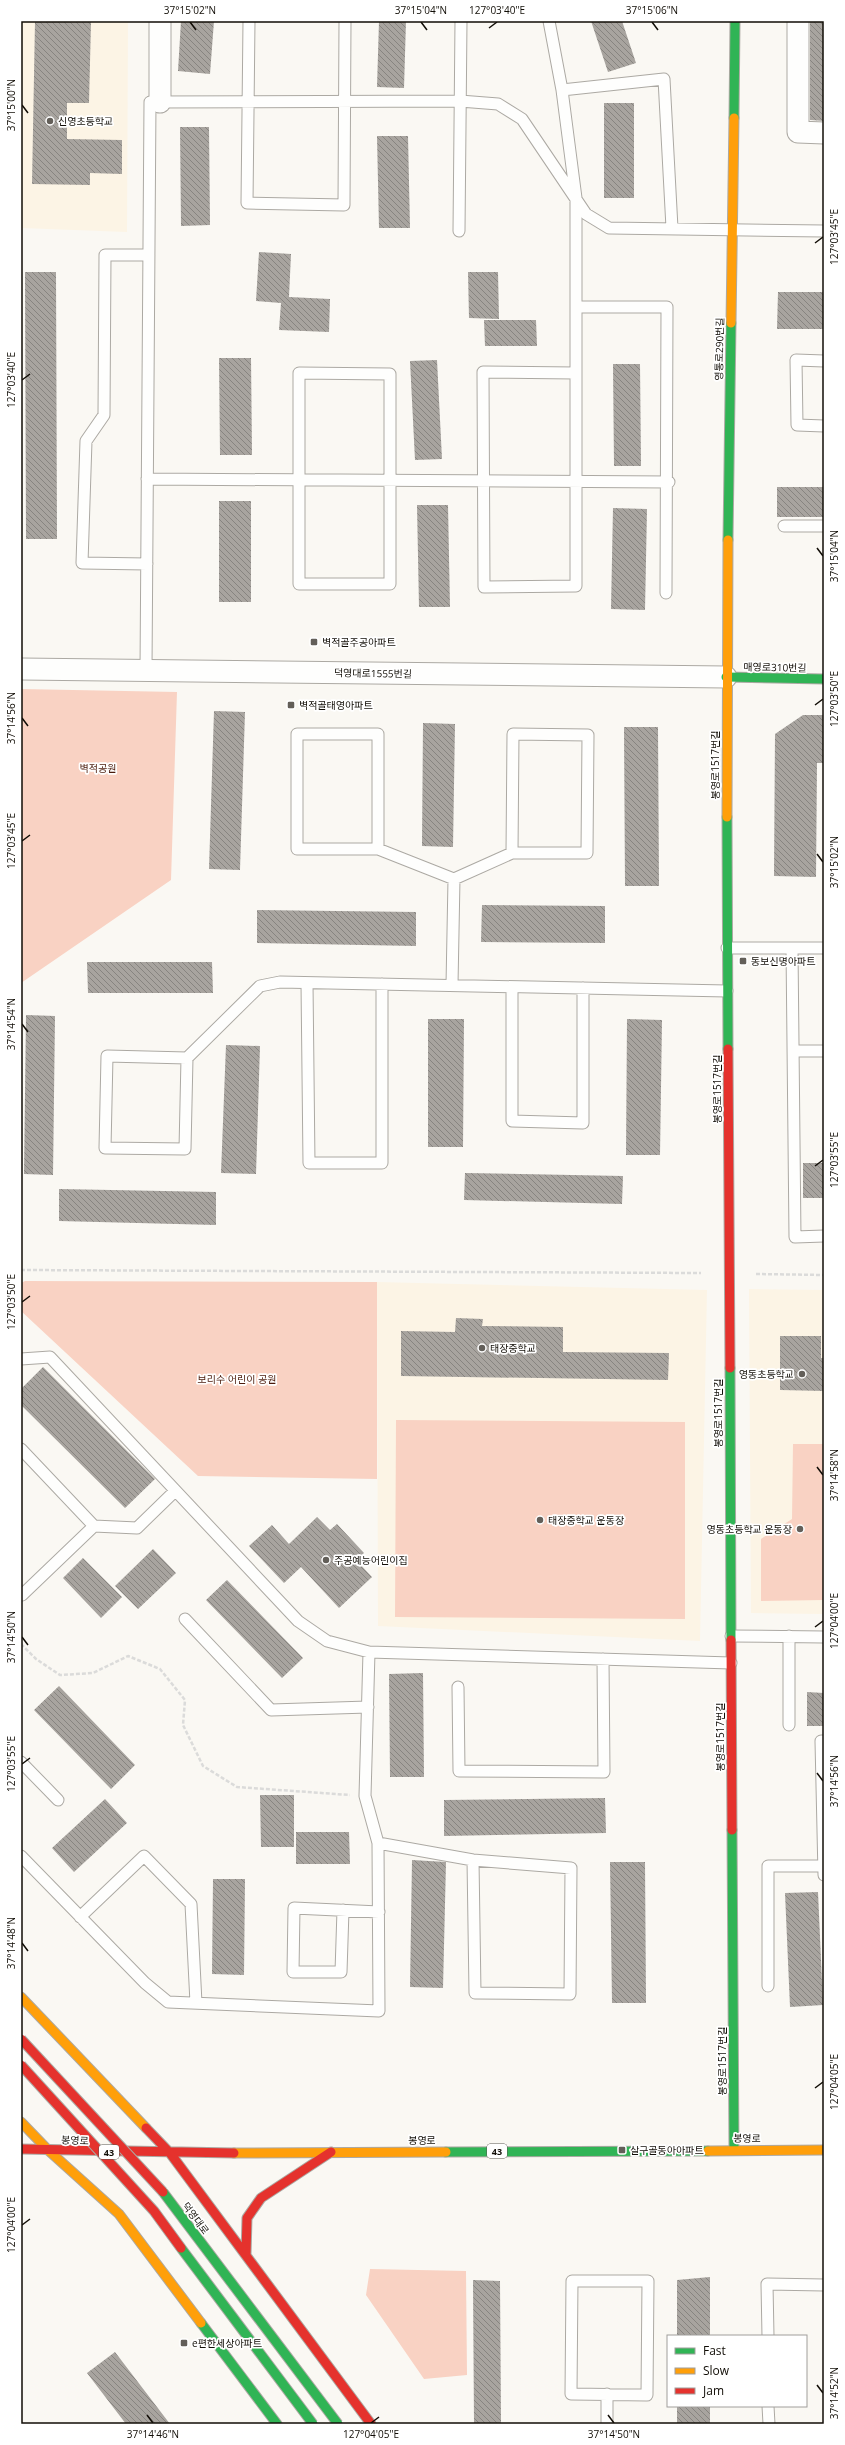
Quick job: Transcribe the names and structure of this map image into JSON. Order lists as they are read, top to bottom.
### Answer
{
  "streets": {
    "main road": [
      "영통로290번길",
      "매영로310번길",
      "봉영로1517번길",
      "봉영로",
      "43",
      "덕영대로"
    ],
    "street": ["덕영대로1555번길"]
  },
  "crossings": [
    ["영통로290번길", "매영로310번길"],
    ["영통로290번길", "덕영대로1555번길"],
    ["영통로290번길", "봉영로1517번길"],
    ["매영로310번길", "덕영대로1555번길"],
    ["매영로310번길", "봉영로1517번길"],
    ["덕영대로1555번길", "봉영로1517번길"],
    ["봉영로1517번길", "봉영로"]
  ],
  "parks": ["벽적공원", "보리수 어린이 공원"],
  "places": {
    "other": [
      "신영초등학교",
      "태장중학교",
      "영동초등학교",
      "태장중학교 운동장",
      "영동초등학교 운동장",
      "주공예능어린이집"
    ],
    "transit": [
      "벽적골주공아파트",
      "벽적골태영아파트",
      "동보신명아파트",
      "살구골동아아파트",
      "e편한세상아파트"
    ]
  },
  "legend": ["Fast", "Slow", "Jam"],
  "coordinates": [
    "37°15'02\"N",
    "37°15'04\"N",
    "127°03'40\"E",
    "37°15'06\"N",
    "37°15'00\"N",
    "127°03'45\"E",
    "127°03'50\"E",
    "37°14'56\"N",
    "37°14'54\"N",
    "127°03'55\"E",
    "37°14'58\"N",
    "127°04'00\"E",
    "37°14'50\"N",
    "37°14'48\"N",
    "127°04'05\"E",
    "37°14'52\"N",
    "37°14'46\"N"
  ]
}
